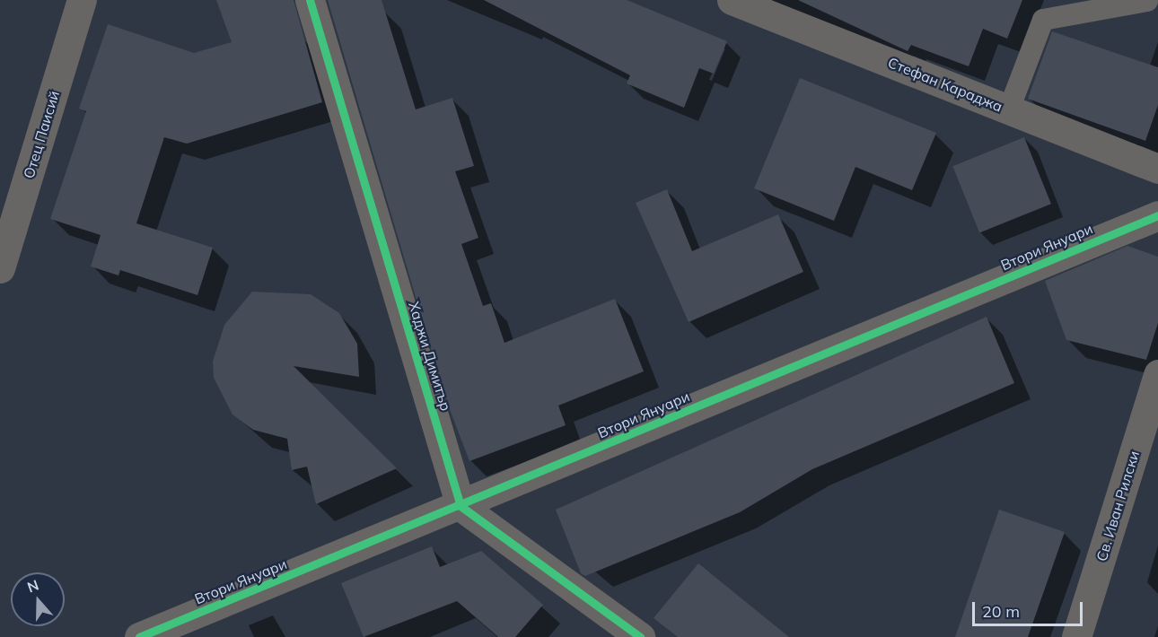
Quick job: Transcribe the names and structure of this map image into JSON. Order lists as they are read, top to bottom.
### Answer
{
  "streets": {
    "street": [
      "Стефан Караджа",
      "Отец Паисий",
      "Втори Януари",
      "Хаджи Димитър",
      "Св. Иван Рилски"
    ]
  },
  "crossings": [
    ["Втори Януари", "Хаджи Димитър"]
  ],
  "scale_bar": "20 m",
  "north": "top"
}
